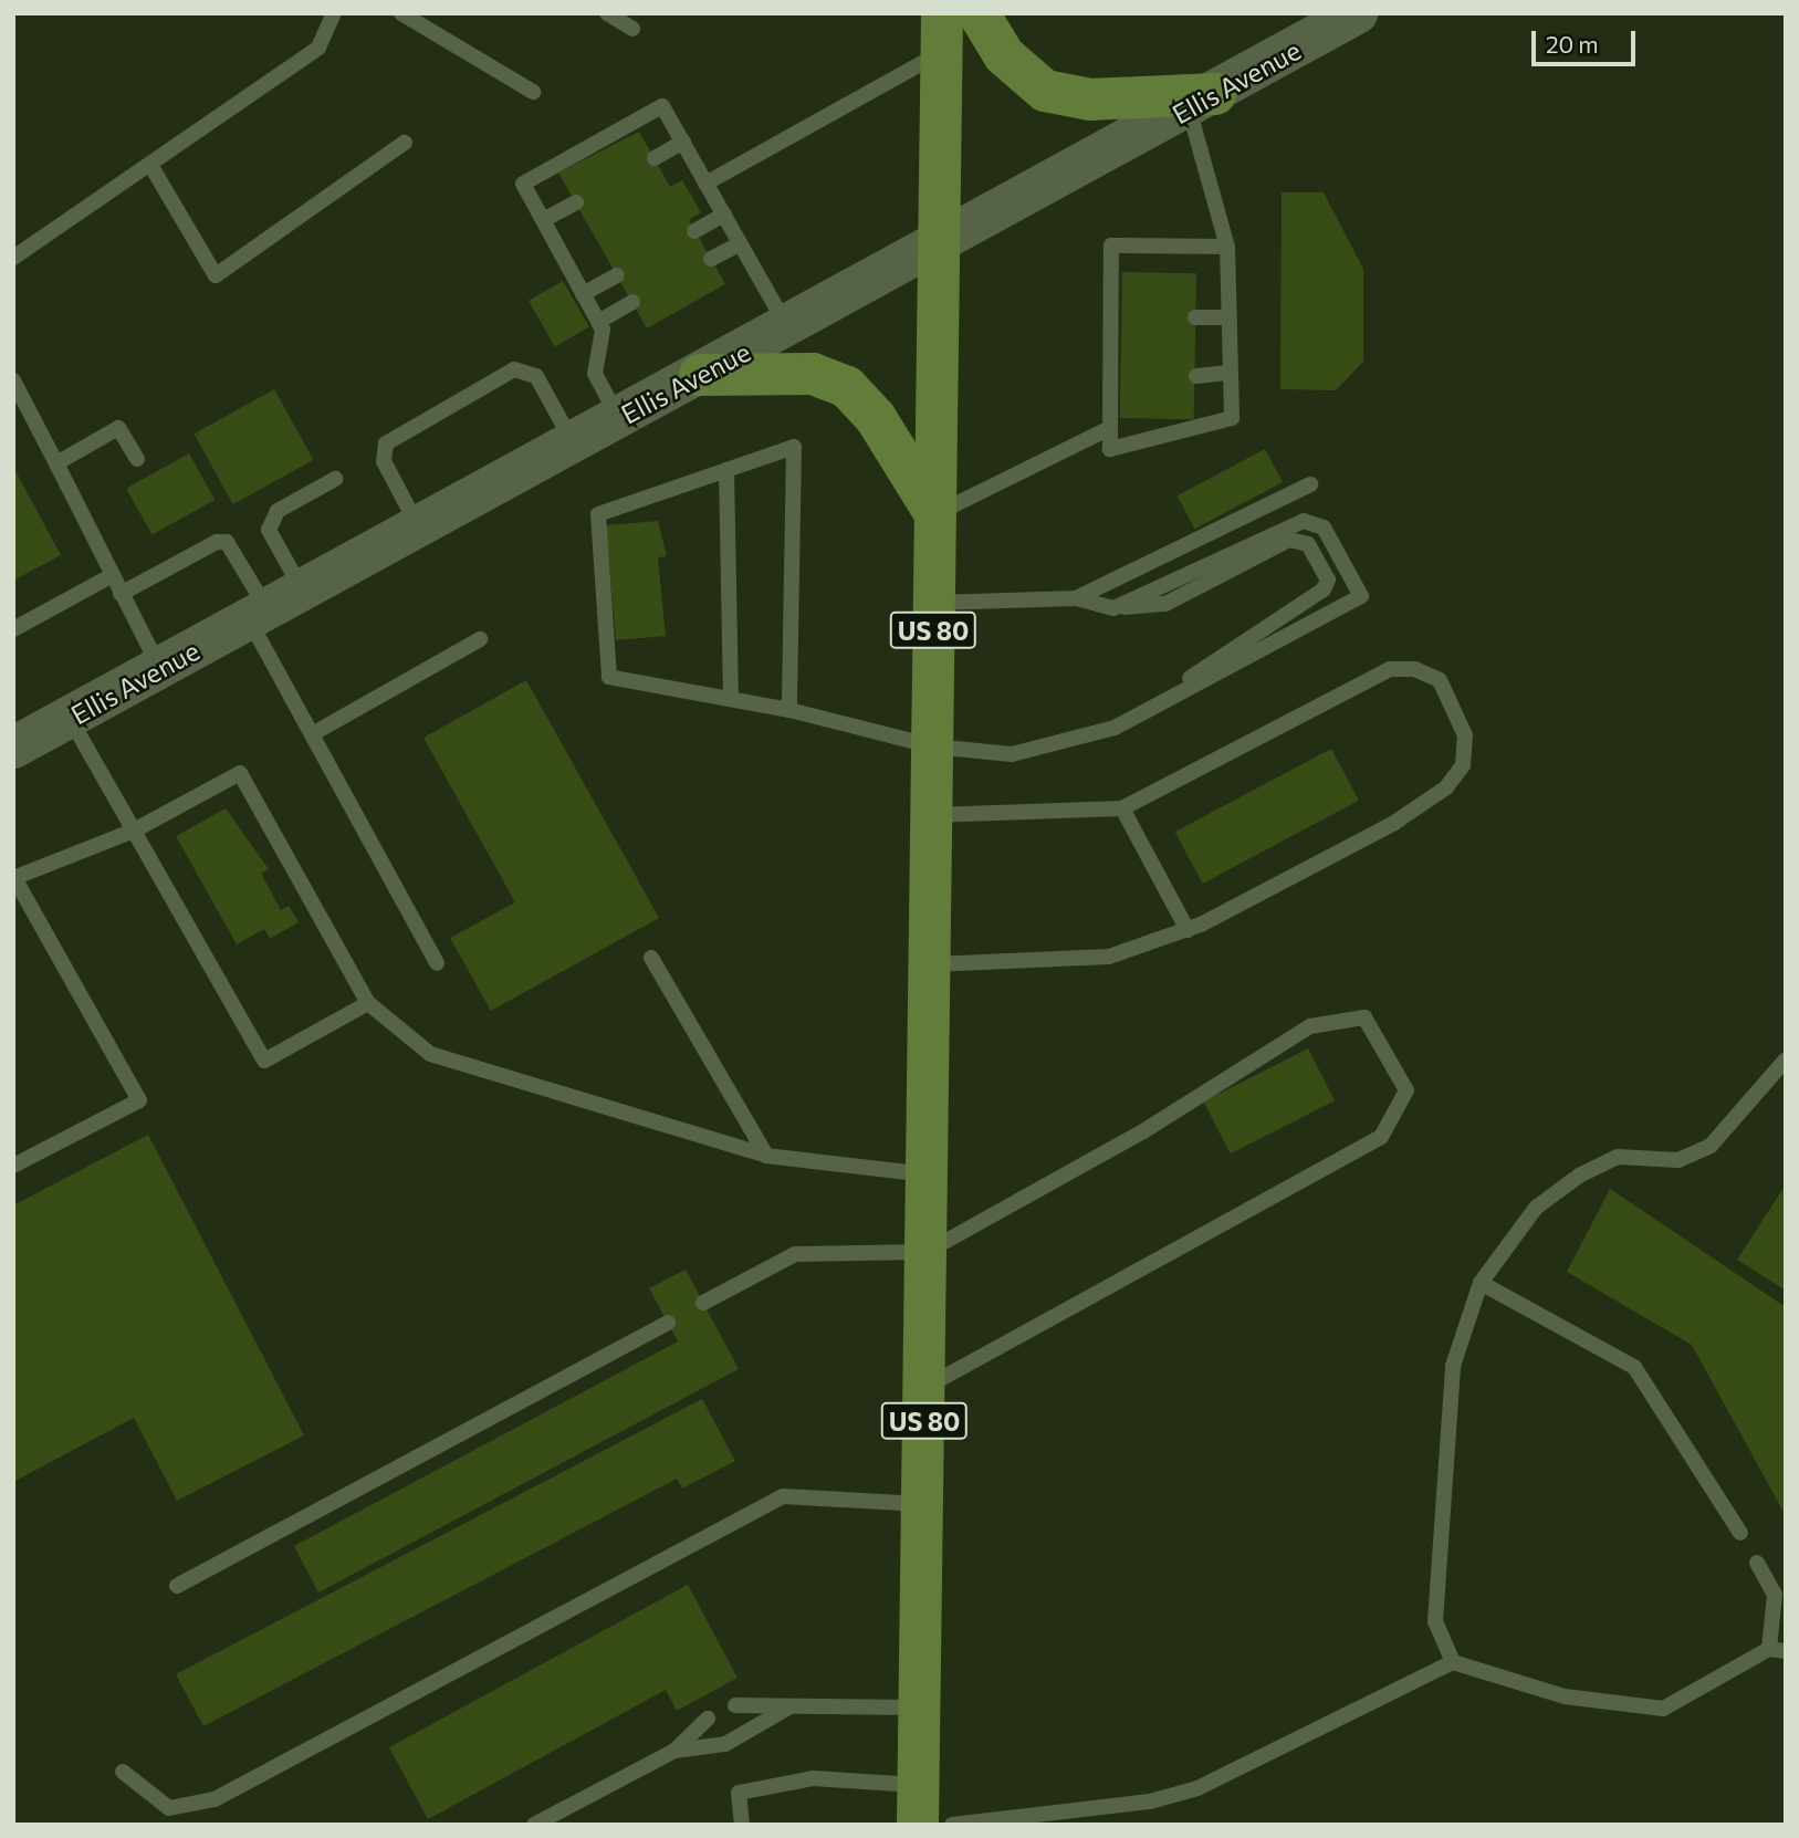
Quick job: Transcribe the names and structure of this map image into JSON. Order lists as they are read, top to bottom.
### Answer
{
  "streets": {
    "main road": ["Ellis Avenue", "US 80"]
  },
  "crossings": [
    ["Ellis Avenue", "US 80"]
  ],
  "scale_bar": "20 m"
}
